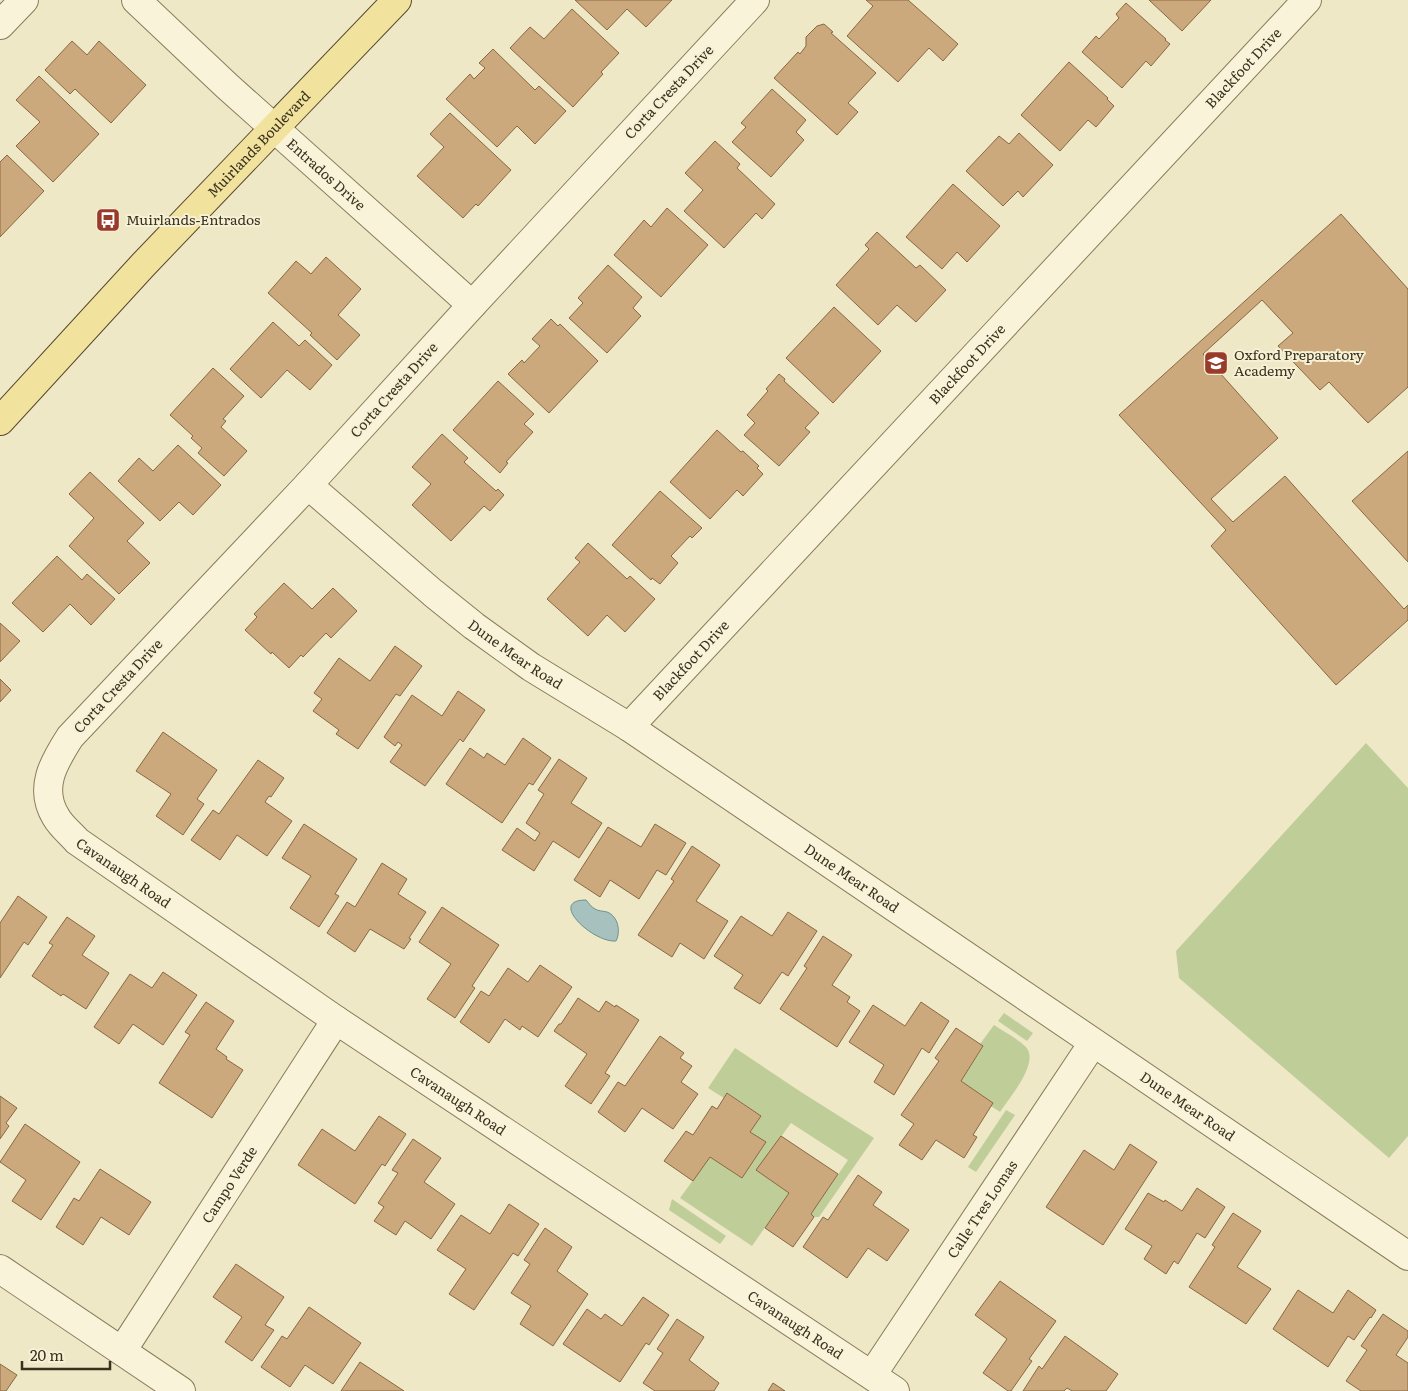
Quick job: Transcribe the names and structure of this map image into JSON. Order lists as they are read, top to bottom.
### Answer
{
  "streets": {
    "main road": ["Muirlands Boulevard"],
    "street": [
      "Blackfoot Drive",
      "Corta Cresta Drive",
      "Entrados Drive",
      "Dune Mear Road",
      "Cavanaugh Road",
      "Campo Verde",
      "Calle Tres Lomas"
    ]
  },
  "crossings": [
    ["Blackfoot Drive", "Dune Mear Road"],
    ["Corta Cresta Drive", "Entrados Drive"],
    ["Corta Cresta Drive", "Dune Mear Road"],
    ["Corta Cresta Drive", "Cavanaugh Road"],
    ["Muirlands Boulevard", "Entrados Drive"],
    ["Dune Mear Road", "Calle Tres Lomas"],
    ["Cavanaugh Road", "Campo Verde"],
    ["Cavanaugh Road", "Calle Tres Lomas"]
  ],
  "places": {
    "bus stop": ["Muirlands-Entrados"],
    "school or university": ["Oxford Preparatory Academy"]
  },
  "scale_bar": "20 m"
}
